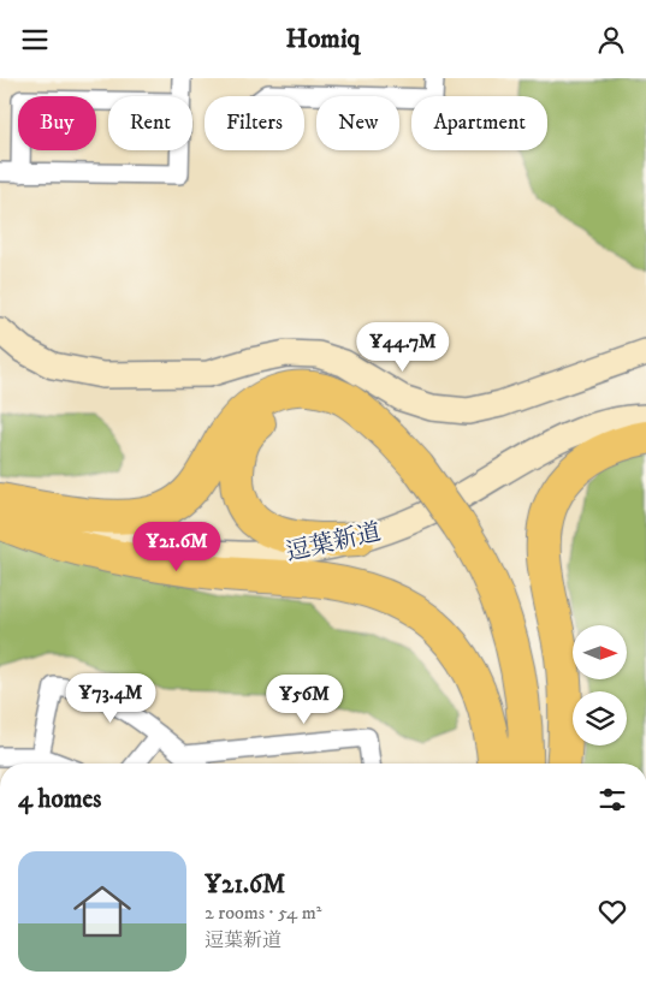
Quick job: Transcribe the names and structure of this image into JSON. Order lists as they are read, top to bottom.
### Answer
{
  "streets": {
    "street": ["逗葉新道"]
  },
  "north": "right",
  "page": {
    "header": "Homiq",
    "chip": [
      "Buy",
      "Rent",
      "Filters",
      "New",
      "Apartment"
    ],
    "price": [
      "¥44.7M",
      "¥21.6M",
      "¥73.4M",
      "¥56M"
    ],
    "heading": "4 homes",
    "list": [
      {
        "name": "¥21.6M",
        "note": "2 rooms · 54 m² · 逗葉新道"
      }
    ]
  }
}
